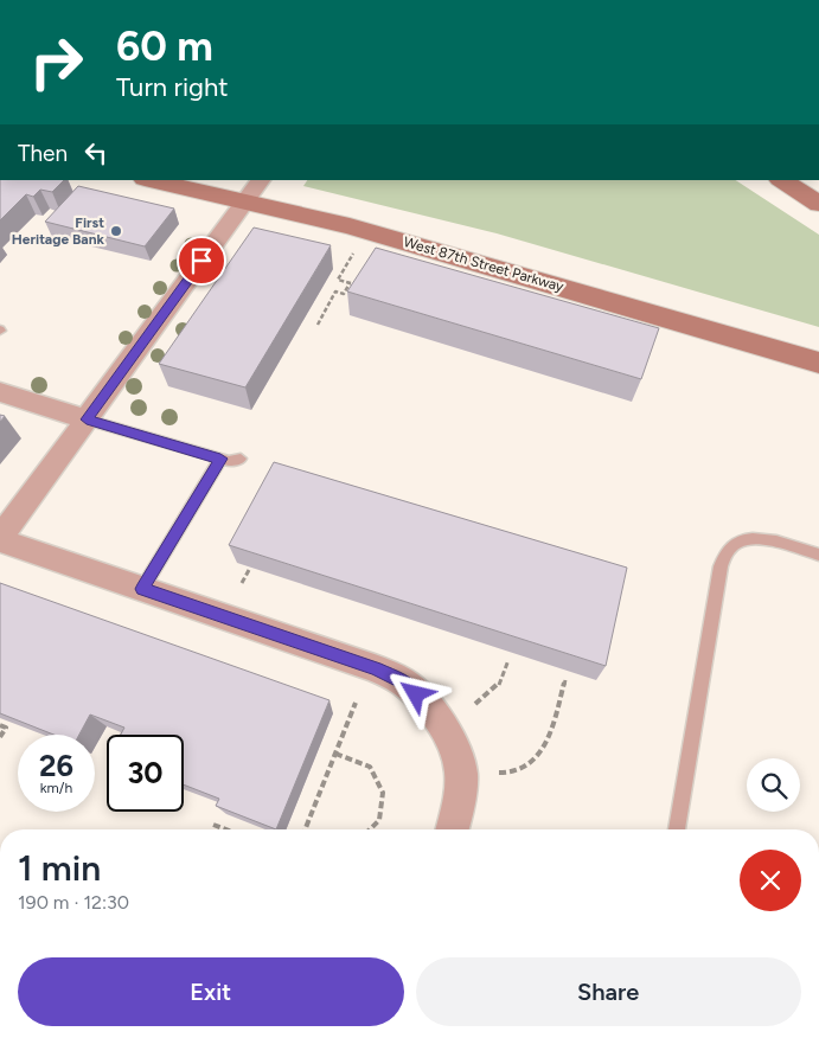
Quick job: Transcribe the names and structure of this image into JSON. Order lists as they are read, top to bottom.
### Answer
{
  "streets": {
    "main road": ["West 87th Street Parkway"]
  },
  "places": ["First Heritage Bank"],
  "page": {
    "turn": ["60 m", "Turn right"],
    "then": "Then",
    "speed": "26 km/h",
    "limit": "30",
    "heading": ["1 min", "190 m · 12:30"],
    "buttons": ["Exit", "Share"]
  }
}
